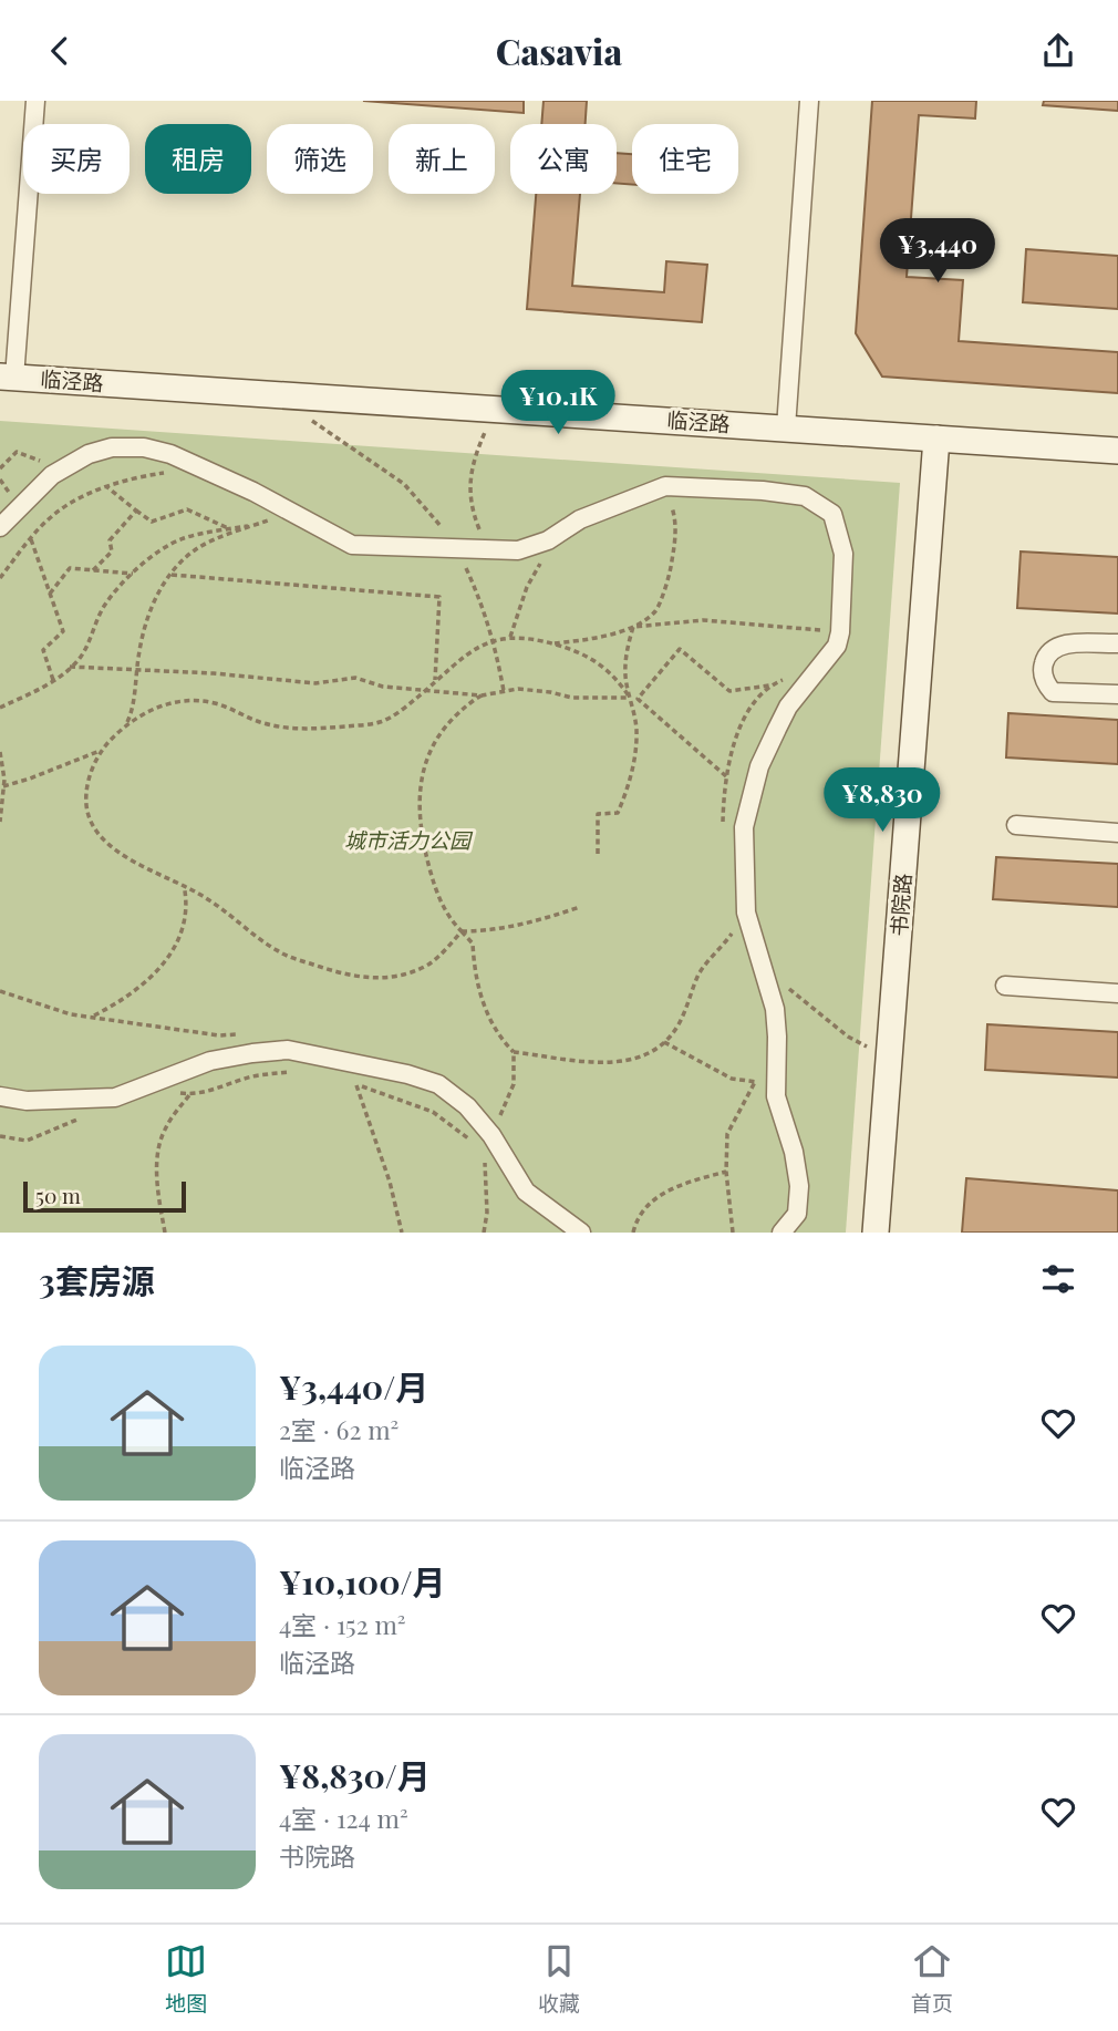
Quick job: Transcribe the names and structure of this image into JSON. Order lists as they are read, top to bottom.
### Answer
{
  "streets": {
    "street": ["临泾路", "书院路"]
  },
  "crossings": [
    ["临泾路", "书院路"]
  ],
  "parks": ["城市活力公园"],
  "scale_bar": "50 m",
  "page": {
    "header": "Casavia",
    "chip": [
      "买房",
      "租房",
      "筛选",
      "新上",
      "公寓",
      "住宅"
    ],
    "price": ["¥3,440", "¥10.1K", "¥8,830"],
    "scale": "50 m",
    "heading": "3套房源",
    "list": [
      {
        "name": "¥3,440/月",
        "note": "2室 · 62 m² · 临泾路"
      },
      {
        "name": "¥10,100/月",
        "note": "4室 · 152 m² · 临泾路"
      },
      {
        "name": "¥8,830/月",
        "note": "4室 · 124 m² · 书院路"
      }
    ],
    "tabs": ["地图", "收藏", "首页"]
  }
}
